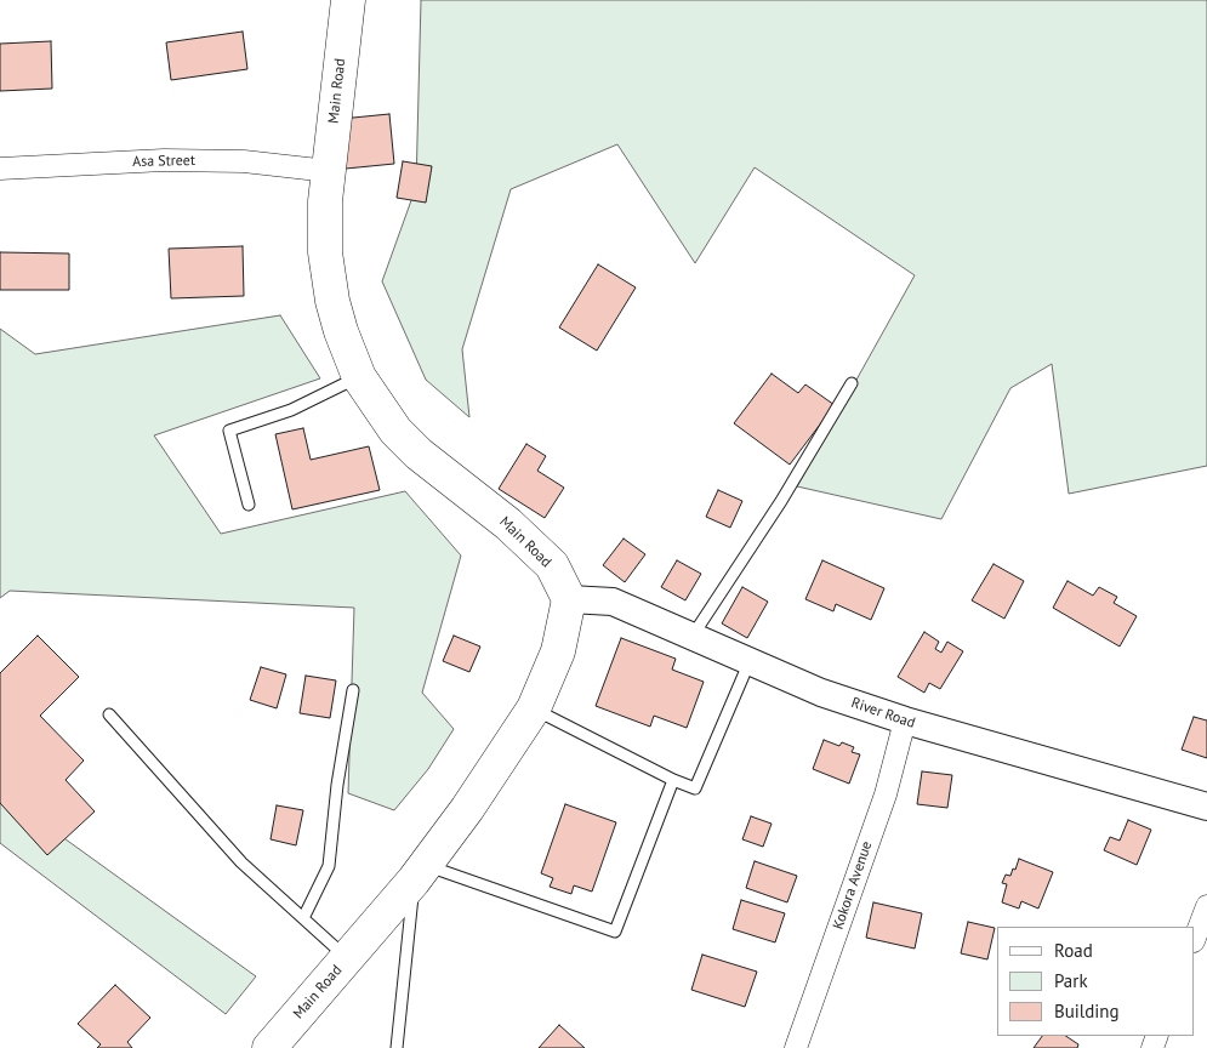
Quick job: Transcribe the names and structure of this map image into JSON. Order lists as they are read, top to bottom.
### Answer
{
  "streets": {
    "main road": ["Main Road"],
    "street": ["Asa Street", "River Road", "Kokora Avenue"]
  },
  "crossings": [
    ["Main Road", "Asa Street"],
    ["Main Road", "River Road"],
    ["River Road", "Kokora Avenue"]
  ],
  "legend": ["Road", "Park", "Building"]
}
